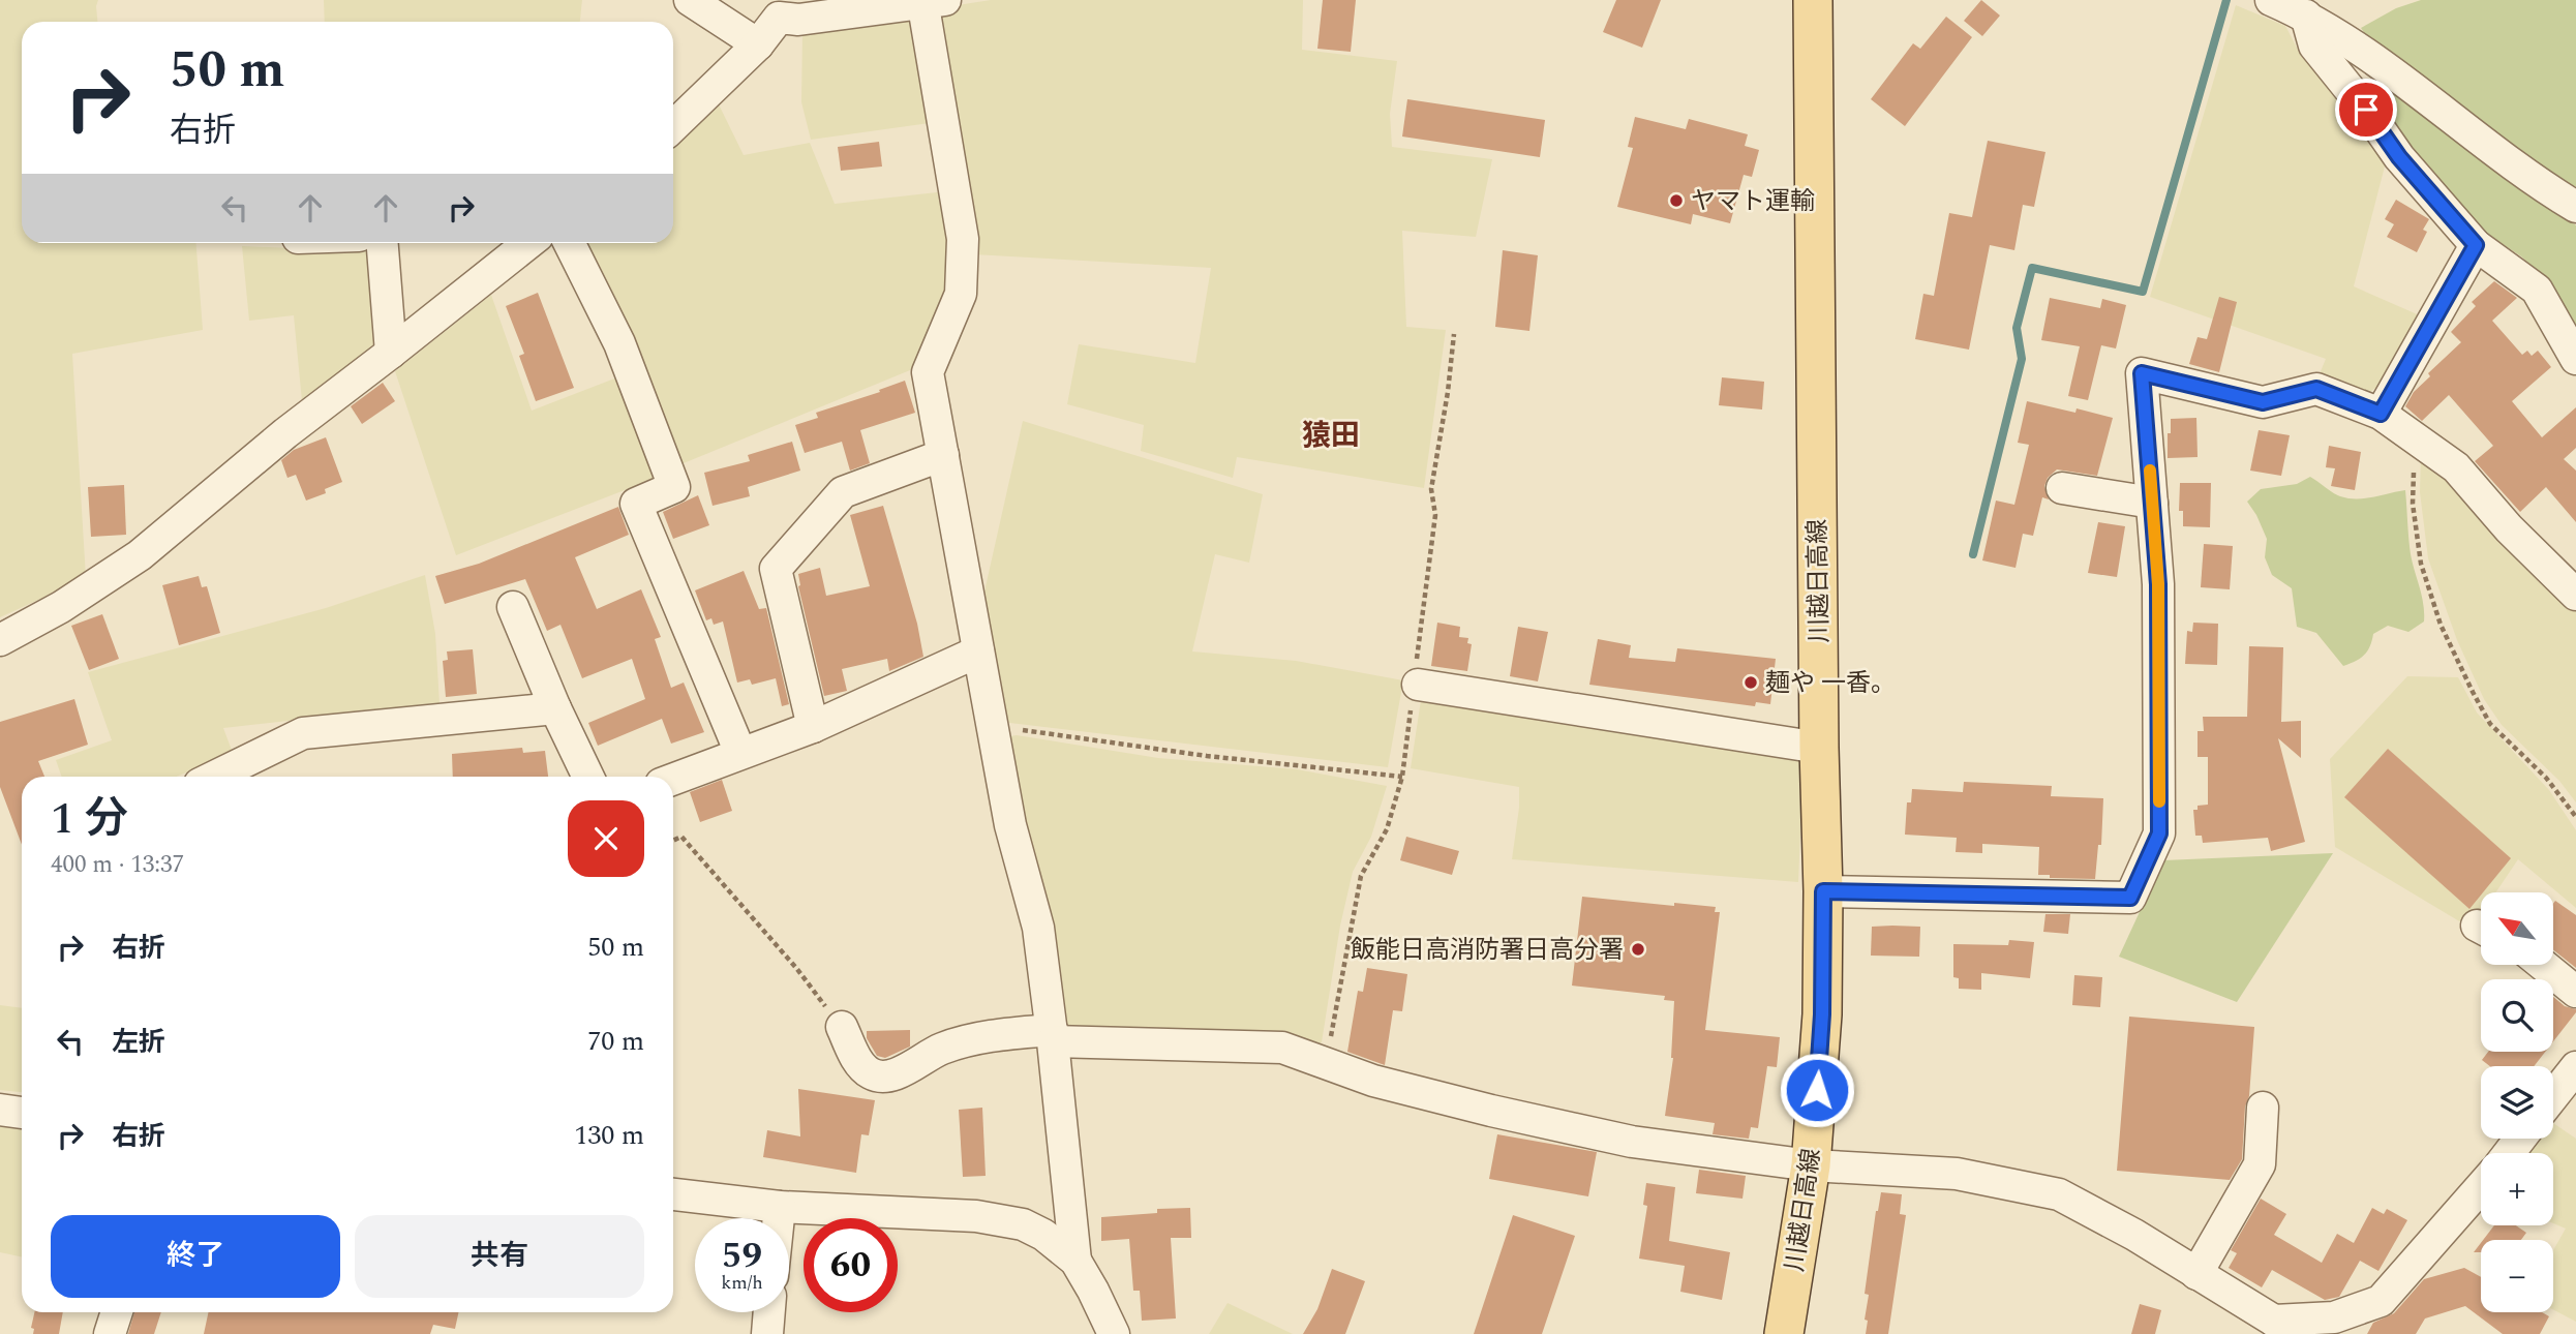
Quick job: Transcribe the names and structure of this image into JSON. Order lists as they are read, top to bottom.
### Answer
{
  "streets": {
    "main road": ["川越日高線"]
  },
  "districts": ["猿田"],
  "places": ["ヤマト運輸", "麺や 一香。", "飯能日高消防署日高分署"],
  "north": "top left",
  "page": {
    "turn": ["50 m", "右折"],
    "heading": ["1 分", "400 m · 13:37"],
    "map_buttons": ["+", "−"],
    "list": [
      {
        "name": "右折",
        "value": "50 m"
      },
      {
        "name": "左折",
        "value": "70 m"
      },
      {
        "name": "右折",
        "value": "130 m"
      }
    ],
    "buttons": ["終了", "共有"],
    "speed": "59 km/h",
    "limit": "60"
  }
}
